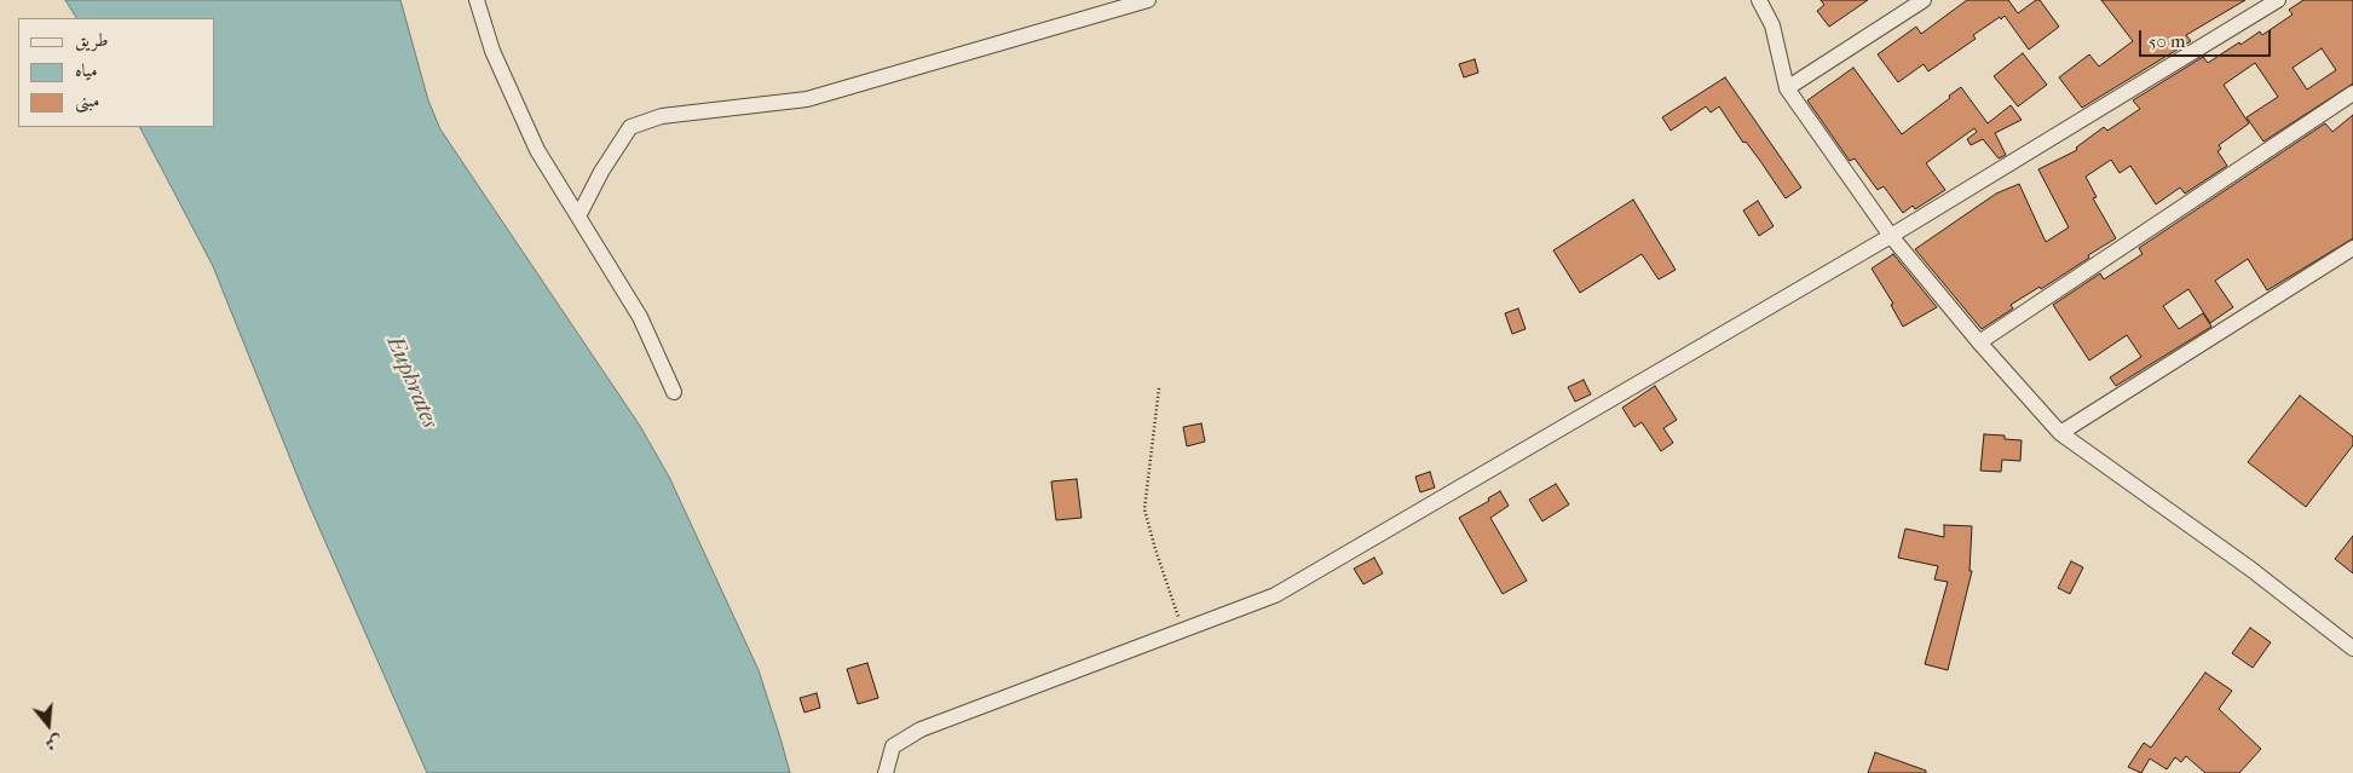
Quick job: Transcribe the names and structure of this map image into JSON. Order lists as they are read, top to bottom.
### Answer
{
  "water": ["Euphrates"],
  "legend": ["طريق", "مياه", "مبنى"],
  "scale_bar": "50 m",
  "north": "bottom"
}
